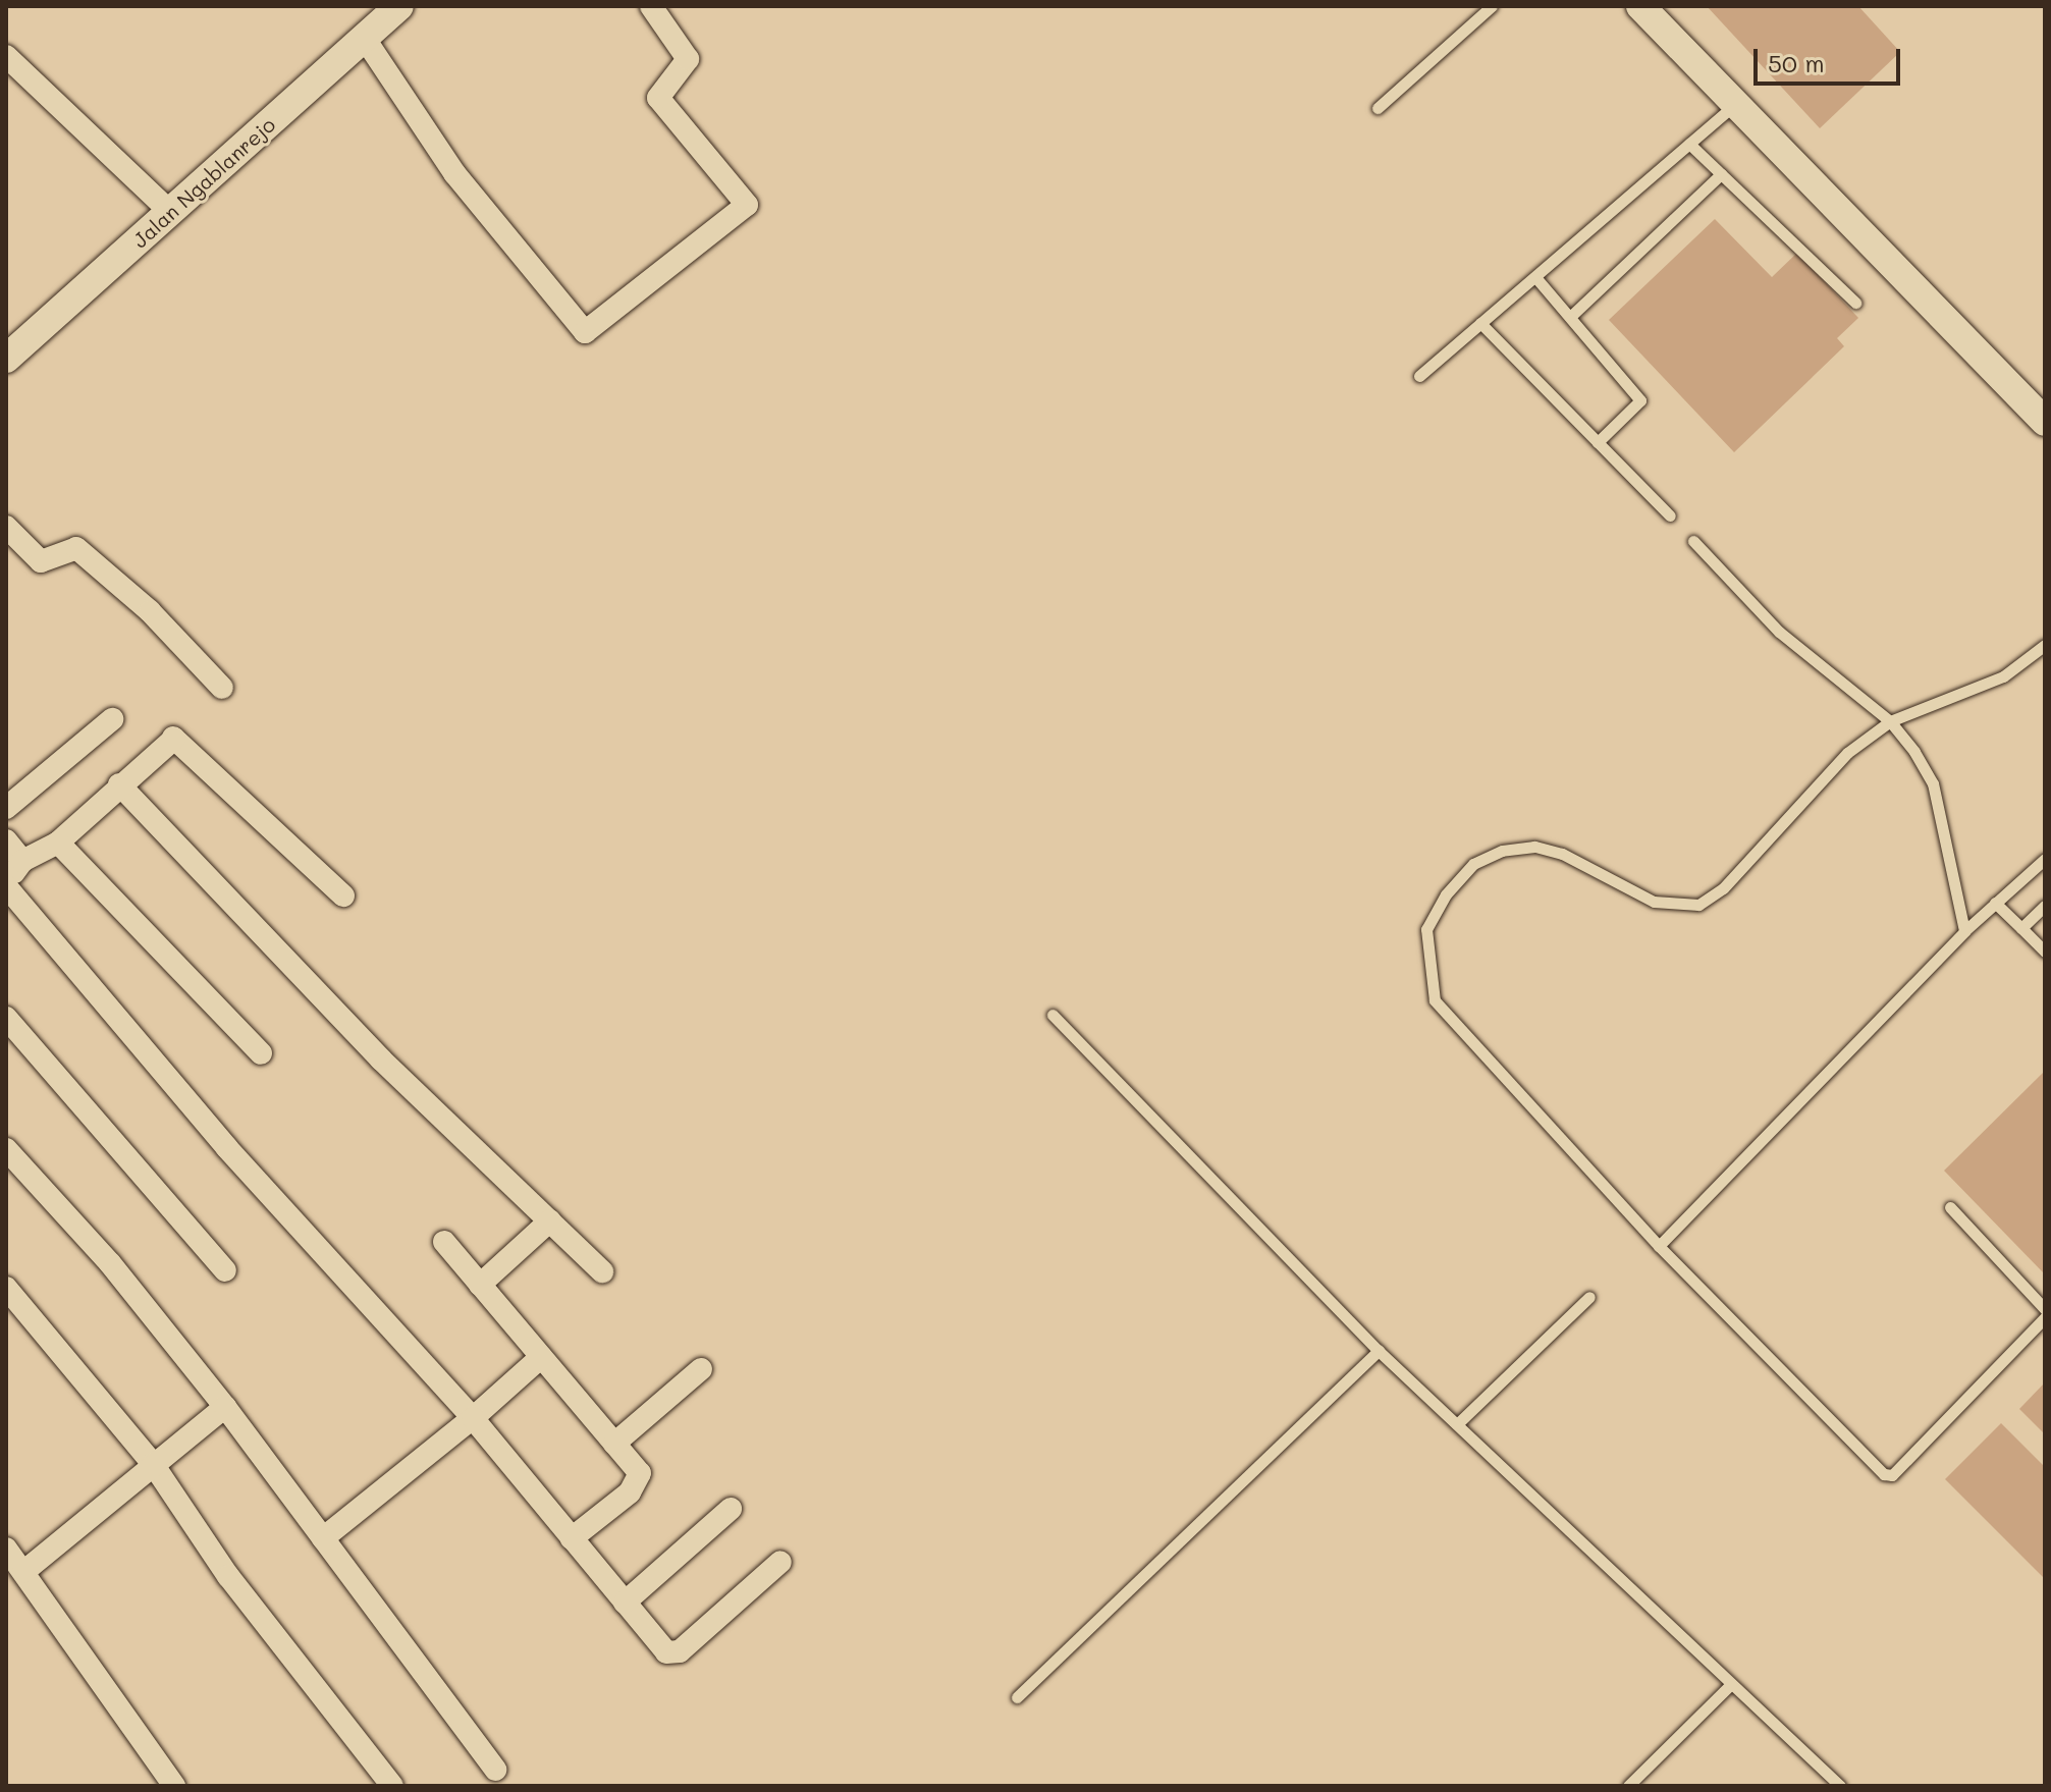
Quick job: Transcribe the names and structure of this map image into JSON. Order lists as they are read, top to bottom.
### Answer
{
  "streets": {
    "street": ["Jalan Ngablanrejo"]
  },
  "scale_bar": "50 m"
}
